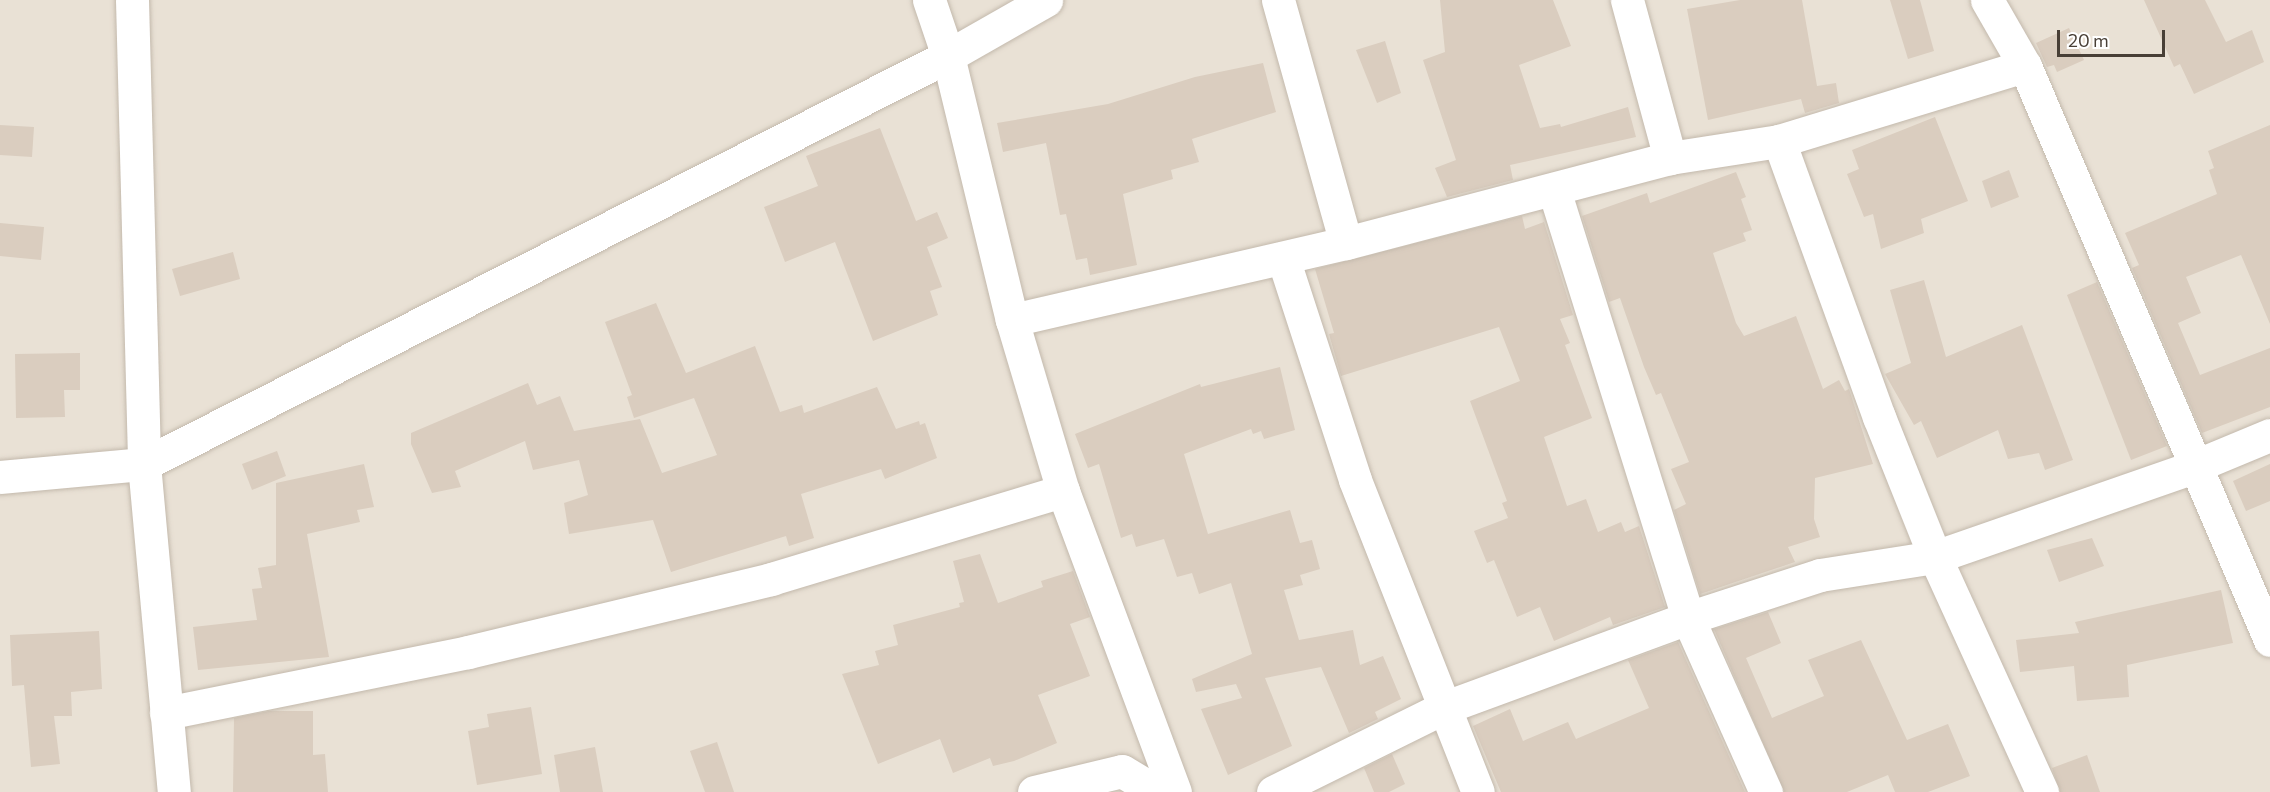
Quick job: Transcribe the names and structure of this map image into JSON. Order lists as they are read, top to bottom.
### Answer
{
  "scale_bar": "20 m"
}
